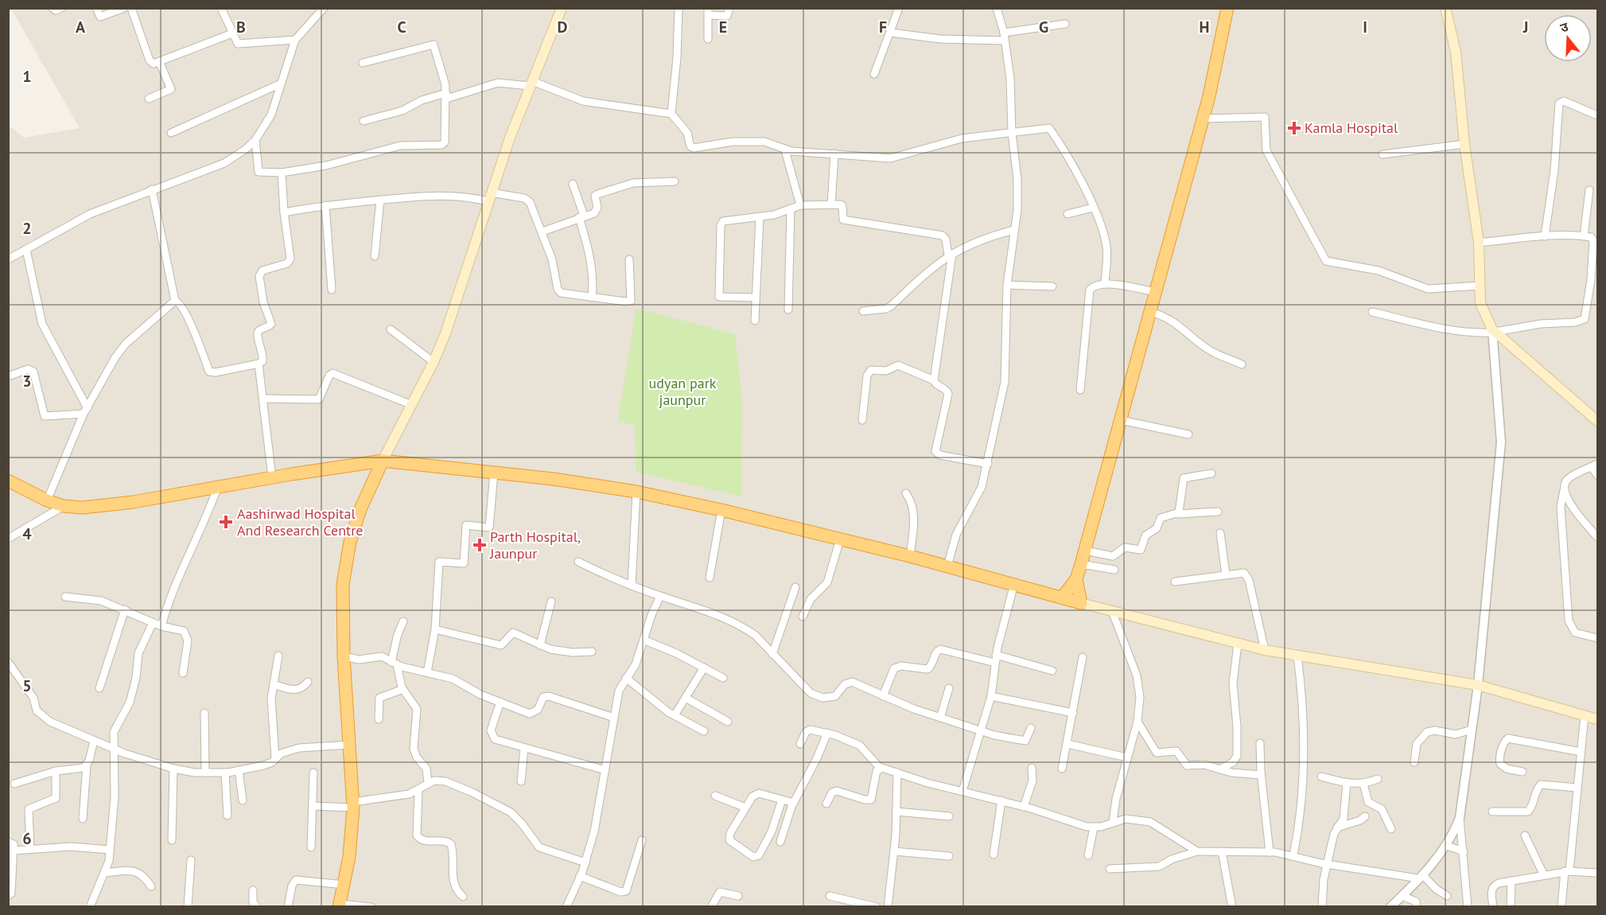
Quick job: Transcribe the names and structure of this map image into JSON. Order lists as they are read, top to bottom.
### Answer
{
  "parks": ["udyan park jaunpur"],
  "places": {
    "health": ["Kamla Hospital", "Aashirwad Hospital And Research Centre", "Parth Hospital, Jaunpur"]
  },
  "north": "top",
  "grid": {
    "columns": [
      "A",
      "B",
      "C",
      "D",
      "E",
      "F",
      "G",
      "H",
      "I",
      "J"
    ],
    "rows": [
      "1",
      "2",
      "3",
      "4",
      "5",
      "6"
    ]
  }
}
